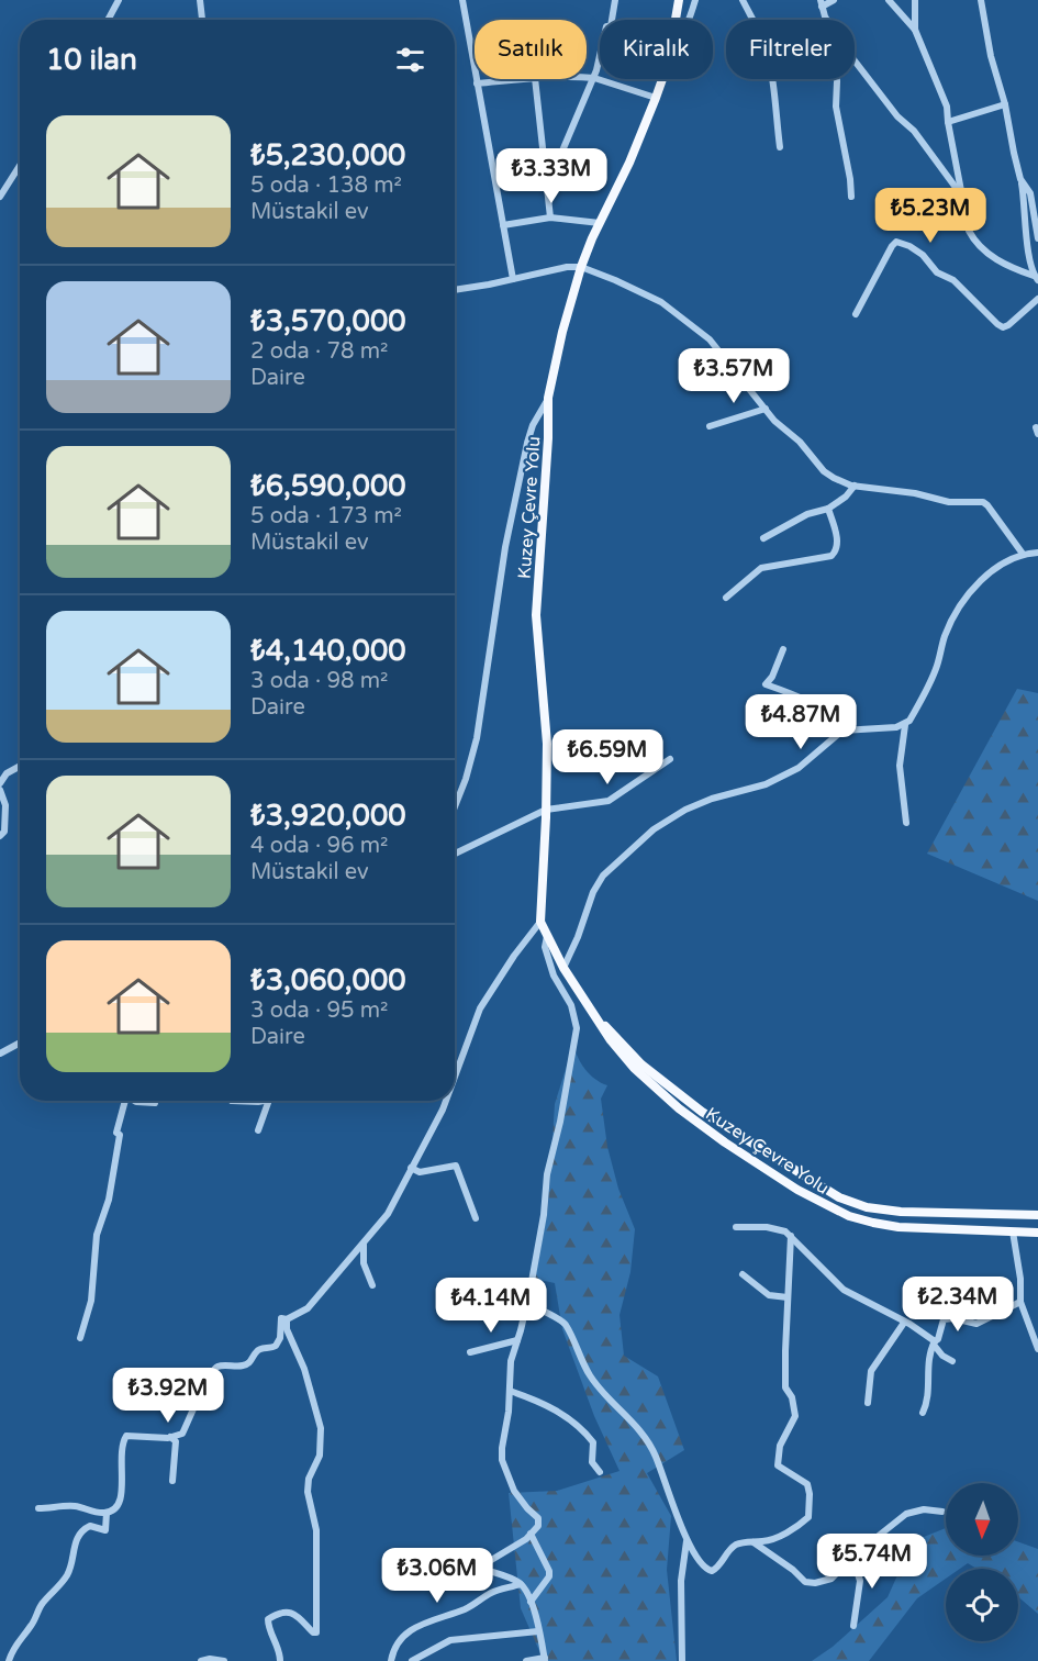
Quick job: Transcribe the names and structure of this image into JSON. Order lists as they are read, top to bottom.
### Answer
{
  "streets": {
    "main road": ["Kuzey Çevre Yolu"]
  },
  "north": "bottom",
  "page": {
    "chip": ["Satılık", "Kiralık", "Filtreler"],
    "heading": "10 ilan",
    "list": [
      {
        "name": "₺5,230,000",
        "note": "5 oda · 138 m² · Müstakil ev"
      },
      {
        "name": "₺3,570,000",
        "note": "2 oda · 78 m² · Daire"
      },
      {
        "name": "₺6,590,000",
        "note": "5 oda · 173 m² · Müstakil ev"
      },
      {
        "name": "₺4,140,000",
        "note": "3 oda · 98 m² · Daire"
      },
      {
        "name": "₺3,920,000",
        "note": "4 oda · 96 m² · Müstakil ev"
      },
      {
        "name": "₺3,060,000",
        "note": "3 oda · 95 m² · Daire"
      }
    ],
    "price": [
      "₺3.33M",
      "₺5.23M",
      "₺3.57M",
      "₺4.87M",
      "₺6.59M",
      "₺2.34M",
      "₺4.14M",
      "₺3.92M",
      "₺5.74M",
      "₺3.06M"
    ]
  }
}
